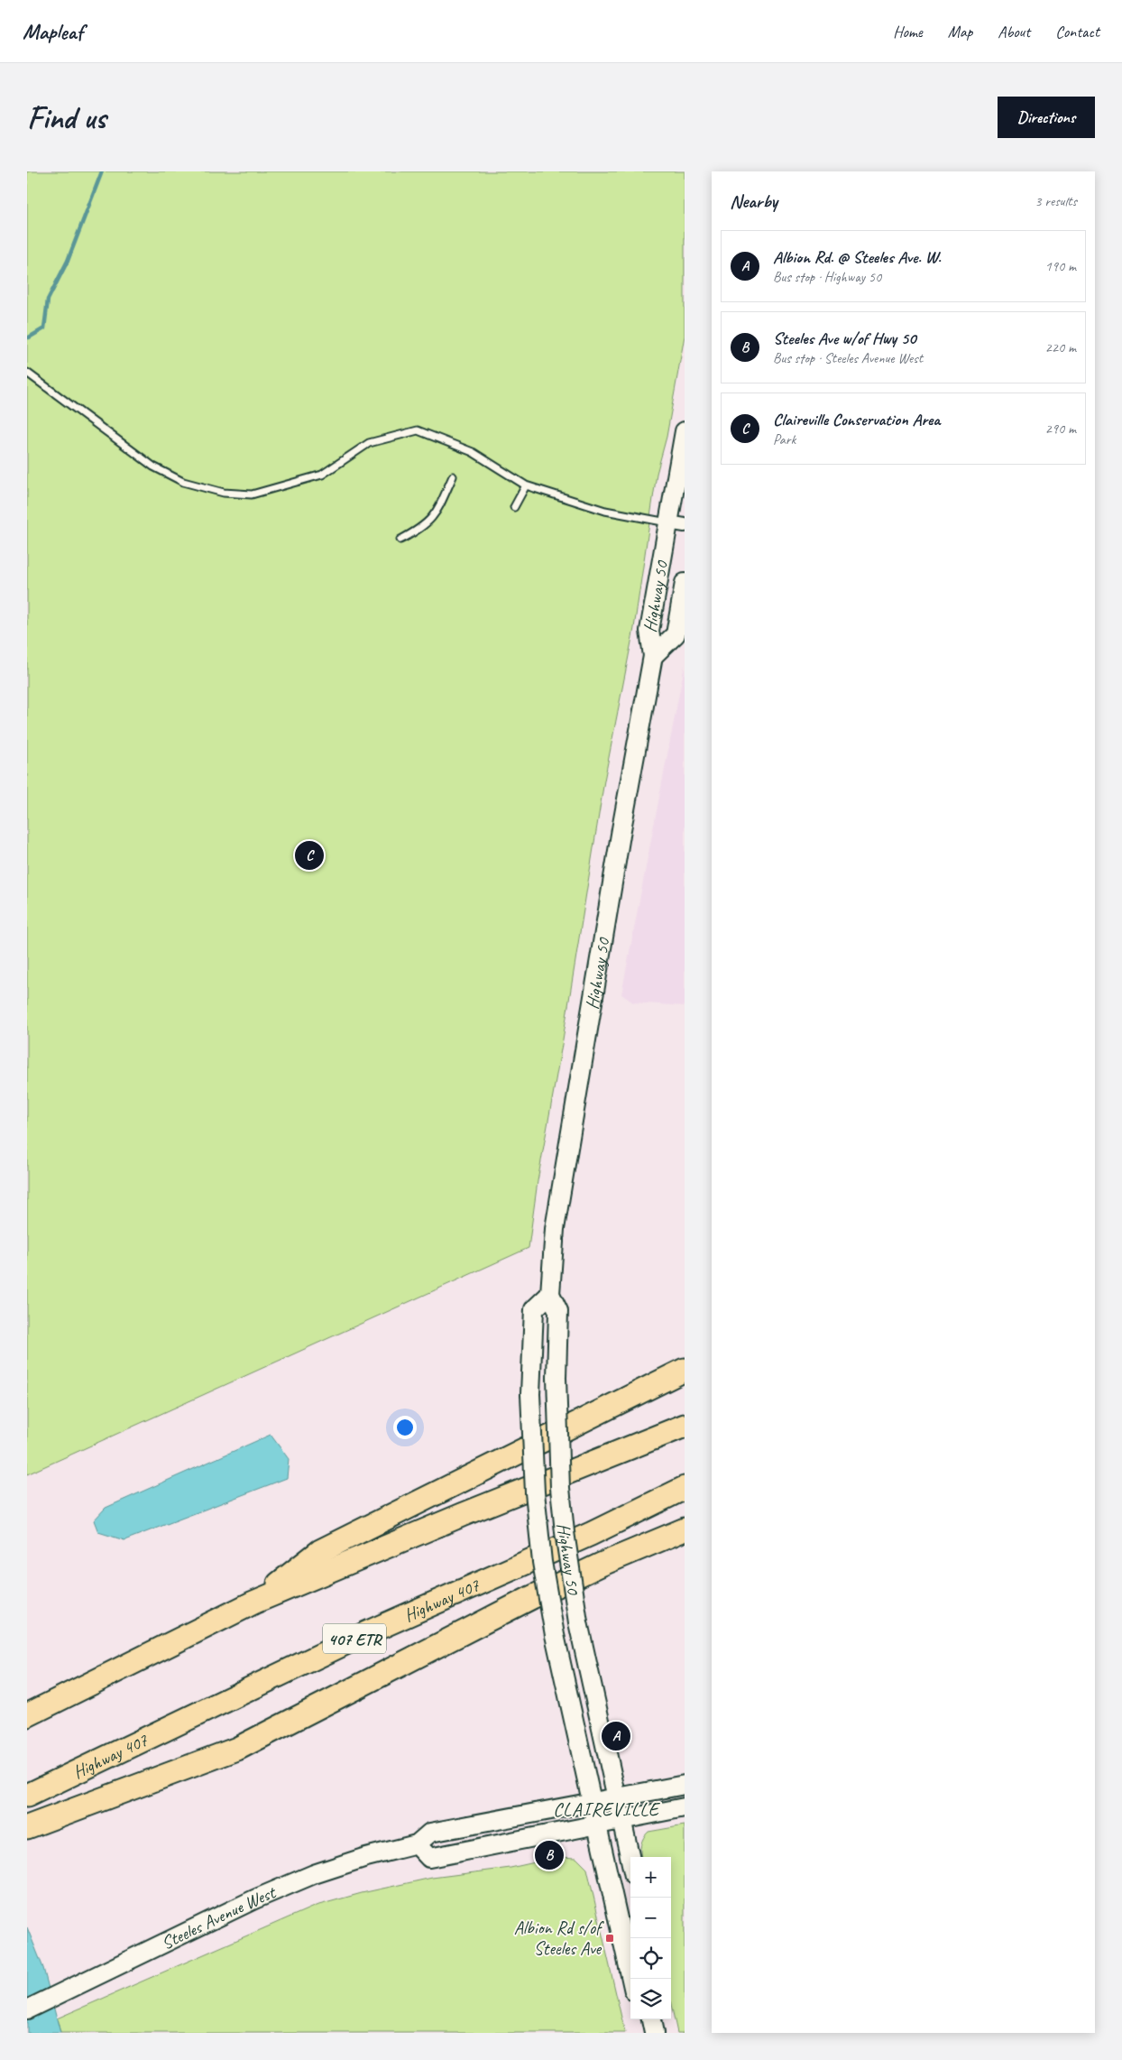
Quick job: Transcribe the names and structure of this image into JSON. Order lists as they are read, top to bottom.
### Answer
{
  "streets": {
    "highway": ["Highway 407", "407 ETR"],
    "main road": ["Highway 50", "Steeles Avenue West"]
  },
  "crossings": [
    ["Highway 50", "Steeles Avenue West"]
  ],
  "districts": ["CLAIREVILLE"],
  "places": {
    "transit": ["Albion Rd s/of Steeles Ave"]
  },
  "page": {
    "header": "Mapleaf",
    "nav": [
      "Home",
      "Map",
      "About",
      "Contact"
    ],
    "buttons": "Directions",
    "title": "Find us",
    "heading": ["Nearby", "3 results"],
    "list": [
      {
        "mark": "A",
        "name": "Albion Rd. @ Steeles Ave. W.",
        "note": "Bus stop · Highway 50",
        "value": "190 m"
      },
      {
        "mark": "B",
        "name": "Steeles Ave w/of Hwy 50",
        "note": "Bus stop · Steeles Avenue West",
        "value": "220 m"
      },
      {
        "mark": "C",
        "name": "Claireville Conservation Area",
        "note": "Park",
        "value": "290 m"
      }
    ],
    "pins": ["C", "A", "B"],
    "map_buttons": ["+", "−"]
  }
}
